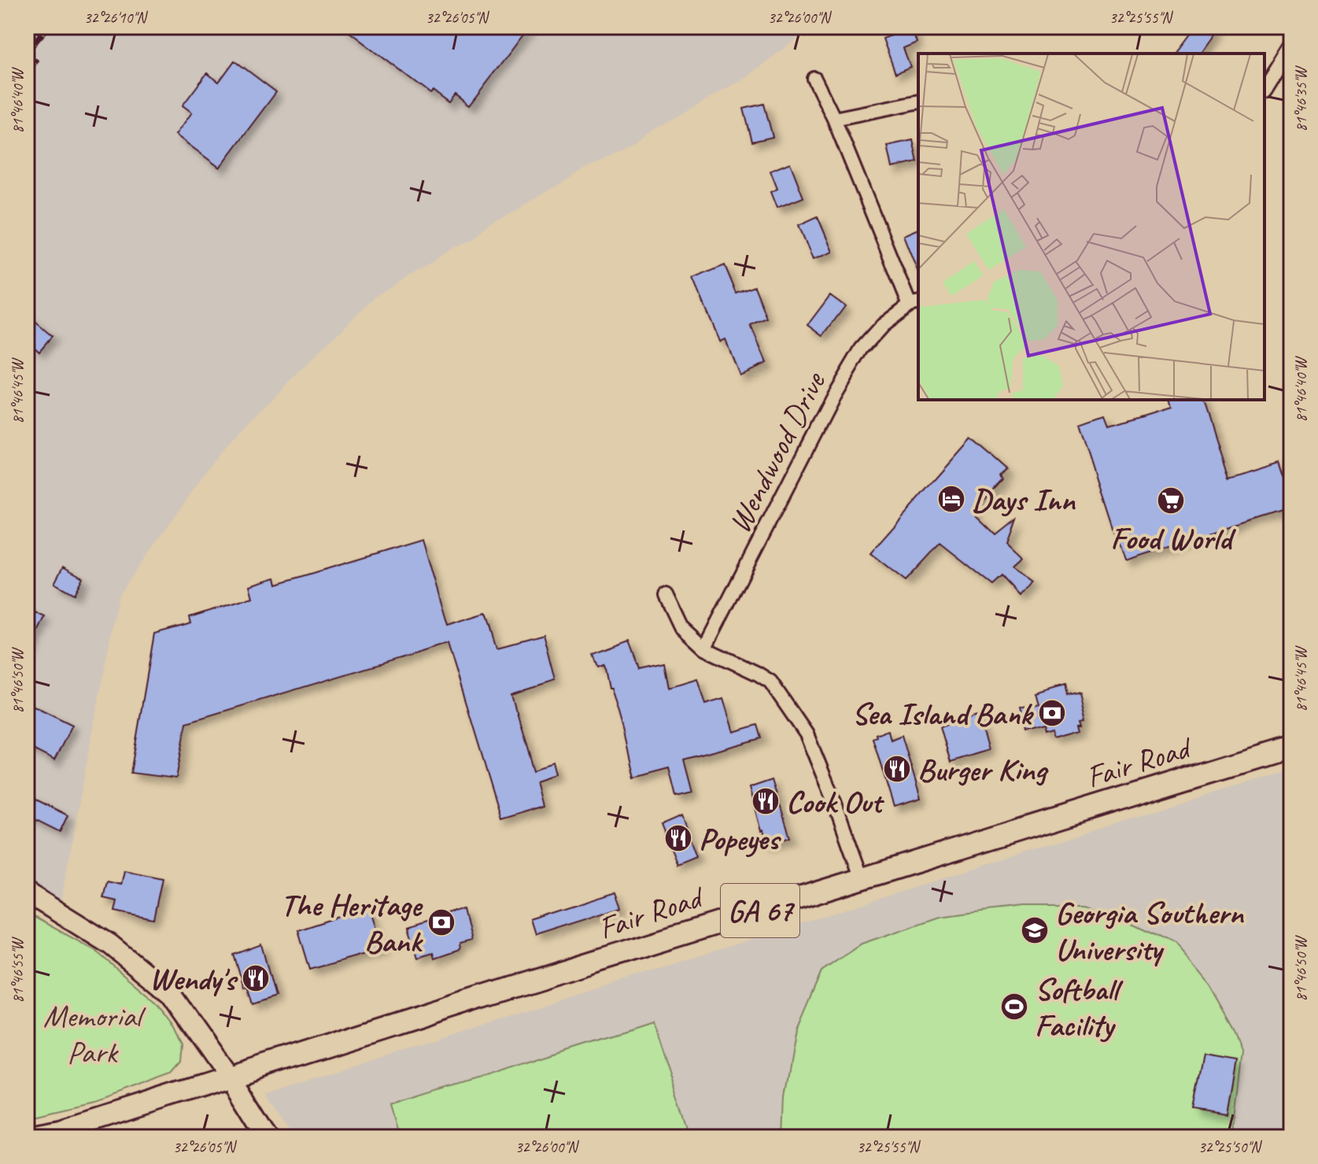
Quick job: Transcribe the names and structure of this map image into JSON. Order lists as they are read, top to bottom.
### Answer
{
  "streets": {
    "main road": ["Fair Road", "GA 67"],
    "street": ["Wendwood Drive"]
  },
  "parks": ["Memorial Park"],
  "places": {
    "hotel": ["Days Inn"],
    "supermarket": ["Food World"],
    "bank": ["Sea Island Bank", "The Heritage Bank"],
    "restaurant": [
      "Burger King",
      "Cook Out",
      "Popeyes",
      "Wendy's"
    ],
    "school or university": ["Georgia Southern University"],
    "sports": ["Softball Facility"]
  },
  "coordinates": [
    "32°26'10\"N",
    "32°26'05\"N",
    "32°26'00\"N",
    "32°25'55\"N",
    "81°46'35\"W",
    "81°46'40\"W",
    "81°46'45\"W",
    "81°46'50\"W",
    "81°46'55\"W",
    "32°25'50\"N"
  ]
}
